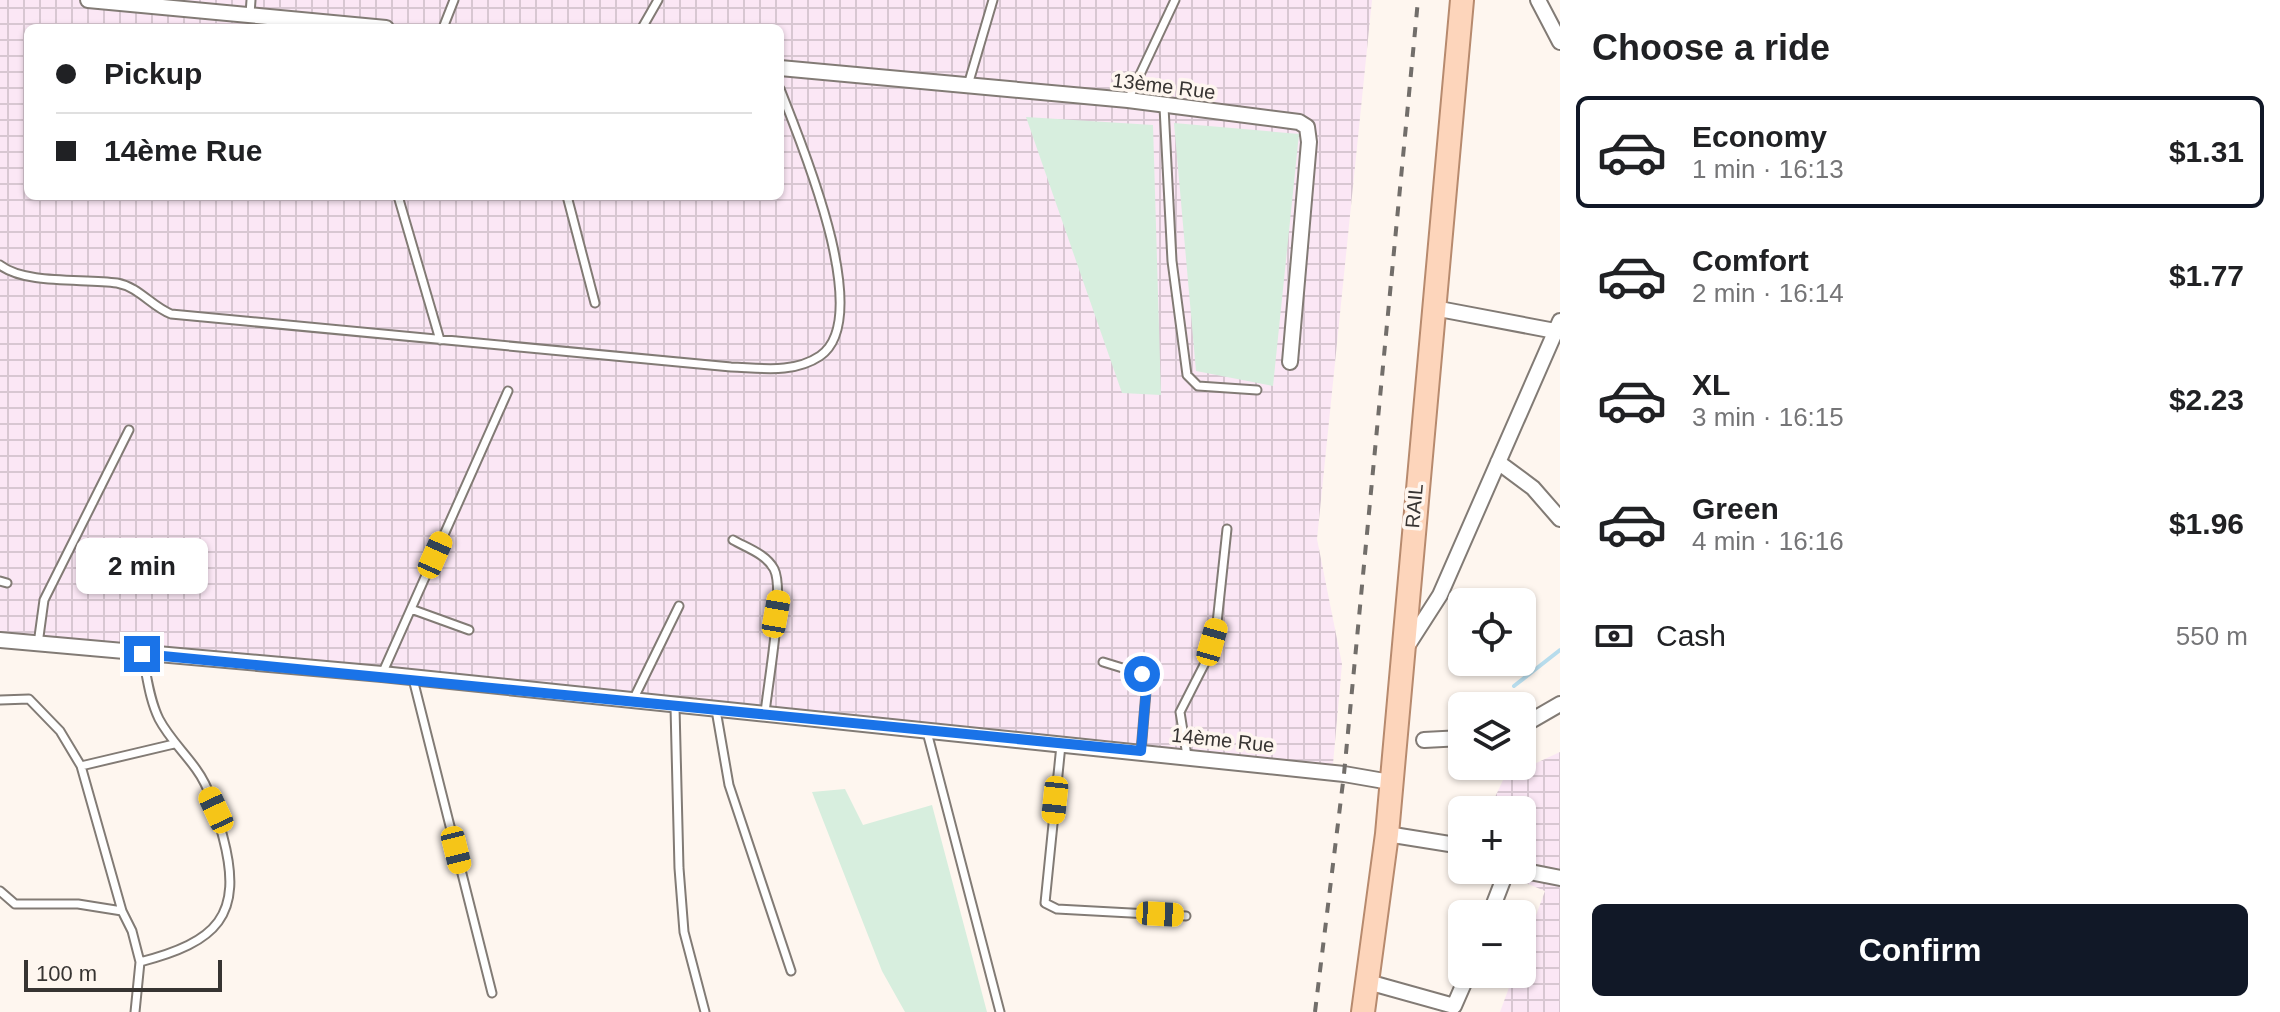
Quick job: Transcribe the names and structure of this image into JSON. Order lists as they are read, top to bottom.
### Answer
{
  "streets": {
    "main road": ["RAIL"],
    "street": ["13ème Rue", "14ème Rue"]
  },
  "crossings": [
    ["RAIL", "14ème Rue"]
  ],
  "scale_bar": "100 m",
  "page": {
    "heading": "Choose a ride",
    "banner": ["Pickup", "14ème Rue"],
    "list": [
      {
        "name": "Economy",
        "note": "1 min · 16:13",
        "value": "$1.31"
      },
      {
        "name": "Comfort",
        "note": "2 min · 16:14",
        "value": "$1.77"
      },
      {
        "name": "XL",
        "note": "3 min · 16:15",
        "value": "$2.23"
      },
      {
        "name": "Green",
        "note": "4 min · 16:16",
        "value": "$1.96"
      }
    ],
    "bubble": "2 min",
    "map_buttons": ["+", "−"],
    "pay": ["Cash", "550 m"],
    "buttons": "Confirm",
    "scale": "100 m"
  }
}
